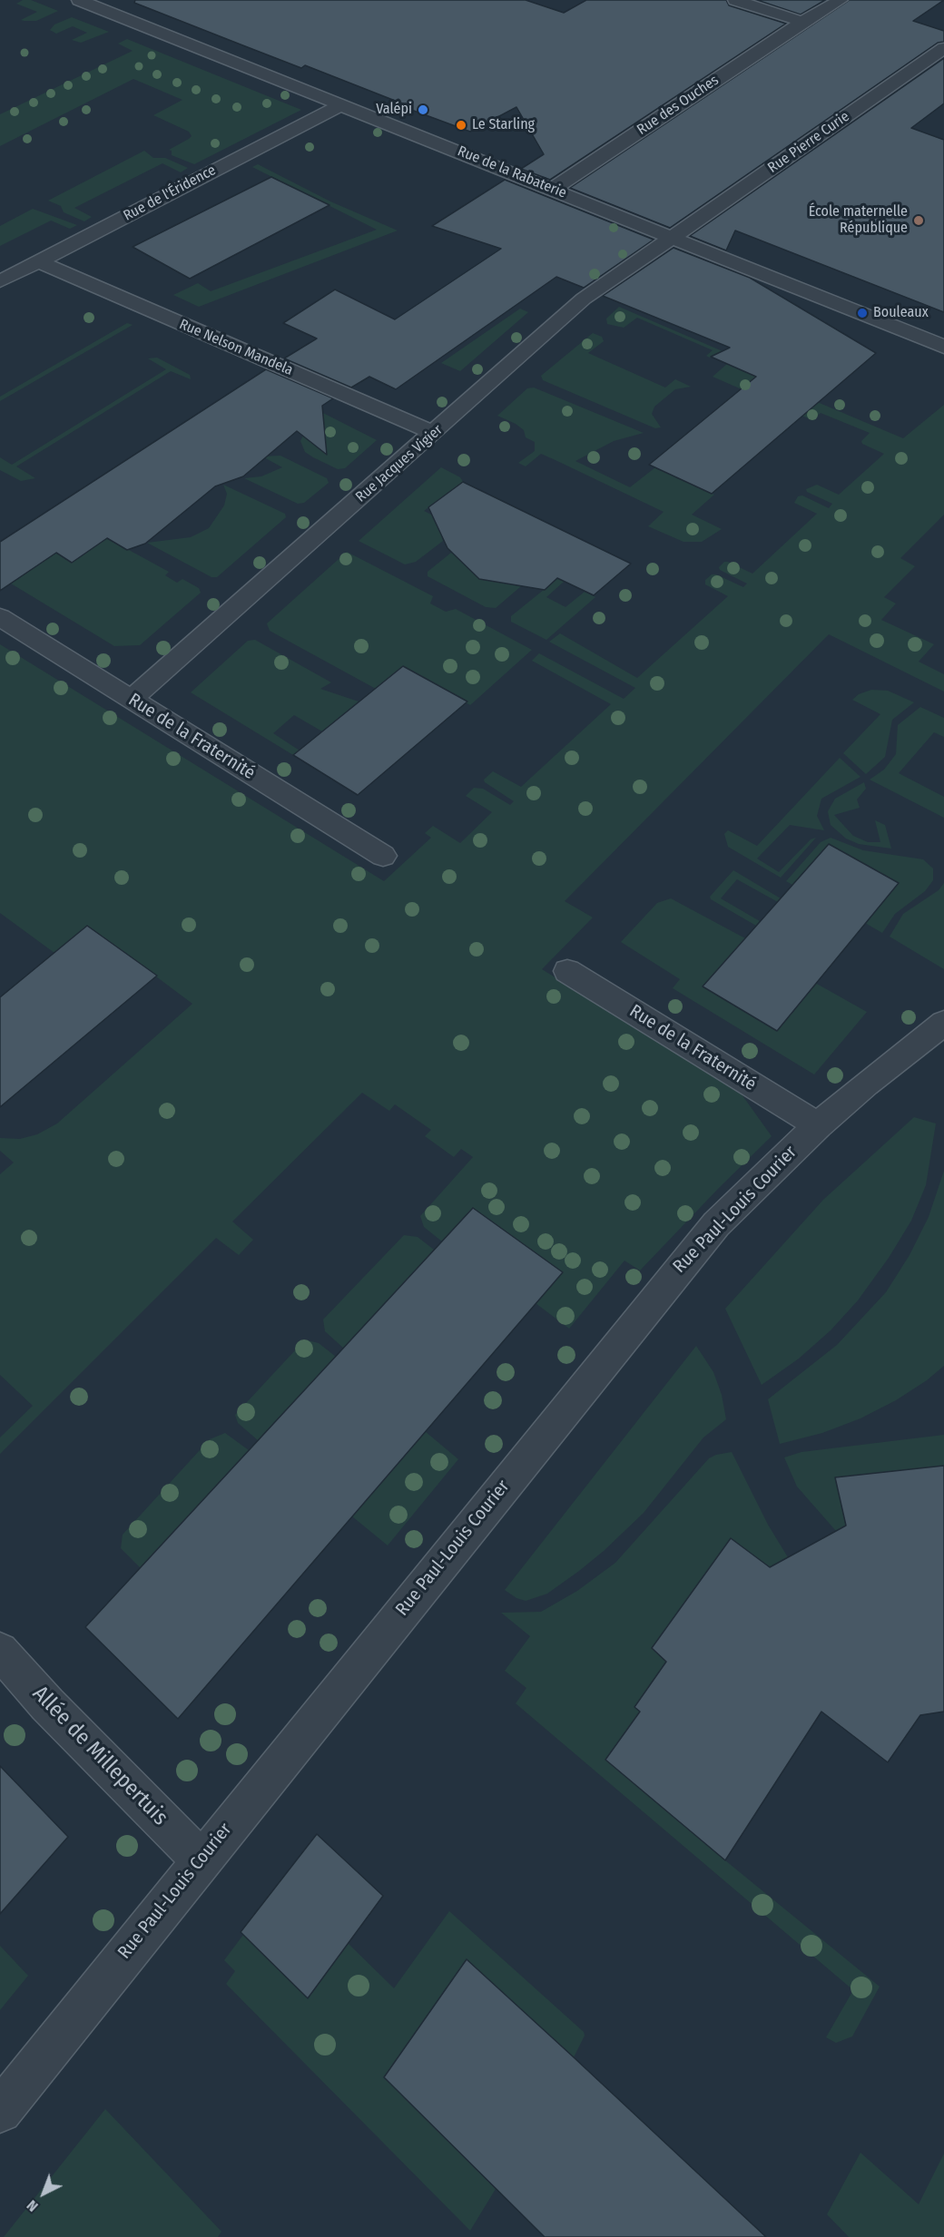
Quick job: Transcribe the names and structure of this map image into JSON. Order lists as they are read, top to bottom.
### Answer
{
  "streets": {
    "street": [
      "Rue des Ouches",
      "Rue Pierre Curie",
      "Rue de la Rabaterie",
      "Rue de l'Éridence",
      "Rue Nelson Mandela",
      "Rue Jacques Vigier",
      "Rue de la Fraternité",
      "Rue Paul-Louis Courier",
      "Allée de Millepertuis"
    ]
  },
  "crossings": [
    ["Rue des Ouches", "Rue de la Rabaterie"],
    ["Rue Pierre Curie", "Rue de la Rabaterie"],
    ["Rue Pierre Curie", "Rue Jacques Vigier"],
    ["Rue de la Rabaterie", "Rue de l'Éridence"],
    ["Rue de la Rabaterie", "Rue Jacques Vigier"],
    ["Rue de l'Éridence", "Rue Nelson Mandela"],
    ["Rue Nelson Mandela", "Rue Jacques Vigier"],
    ["Rue Jacques Vigier", "Rue de la Fraternité"],
    ["Rue de la Fraternité", "Rue Paul-Louis Courier"],
    ["Rue Paul-Louis Courier", "Allée de Millepertuis"]
  ],
  "places": [
    "Valépi",
    "Le Starling",
    "École maternelle République",
    "Bouleaux"
  ],
  "north": "bottom left"
}
